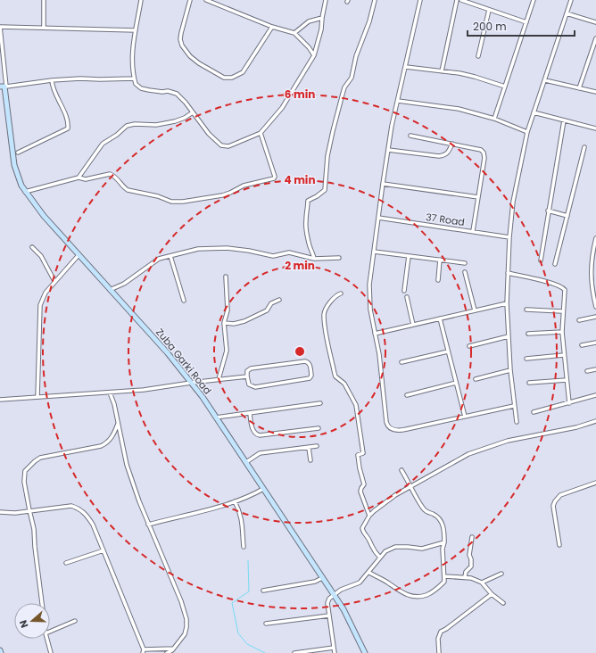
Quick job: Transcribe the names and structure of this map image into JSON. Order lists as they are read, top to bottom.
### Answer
{
  "streets": {
    "main road": ["Zuba Garki Road"],
    "street": ["37 Road"]
  },
  "scale_bar": "200 m",
  "north": "left",
  "rings": ["6 min", "4 min", "2 min"]
}
